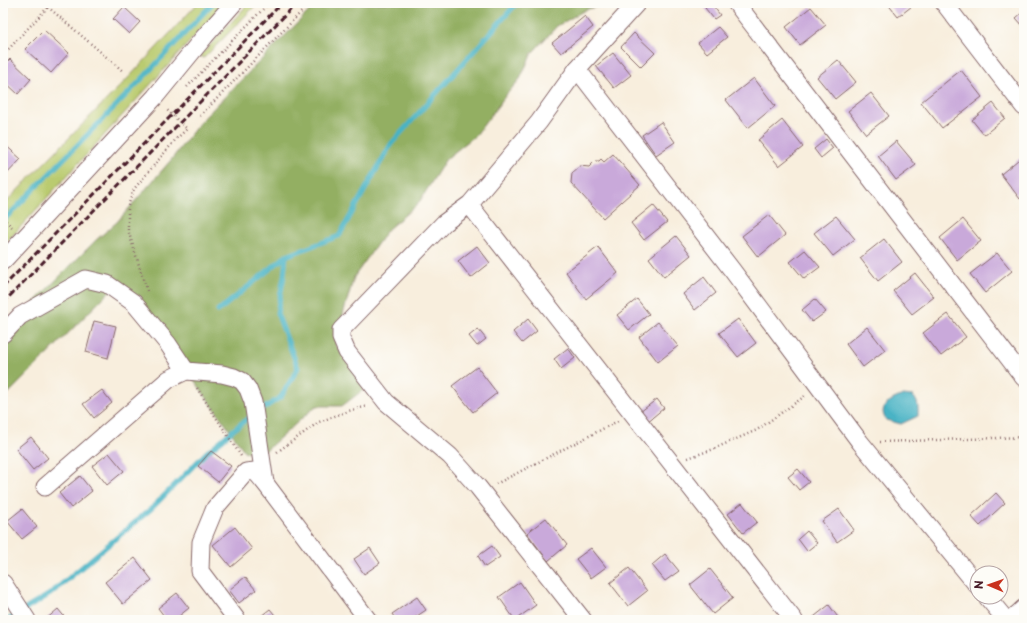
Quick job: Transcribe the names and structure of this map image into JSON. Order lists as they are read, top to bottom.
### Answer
{
  "north": "left"
}
